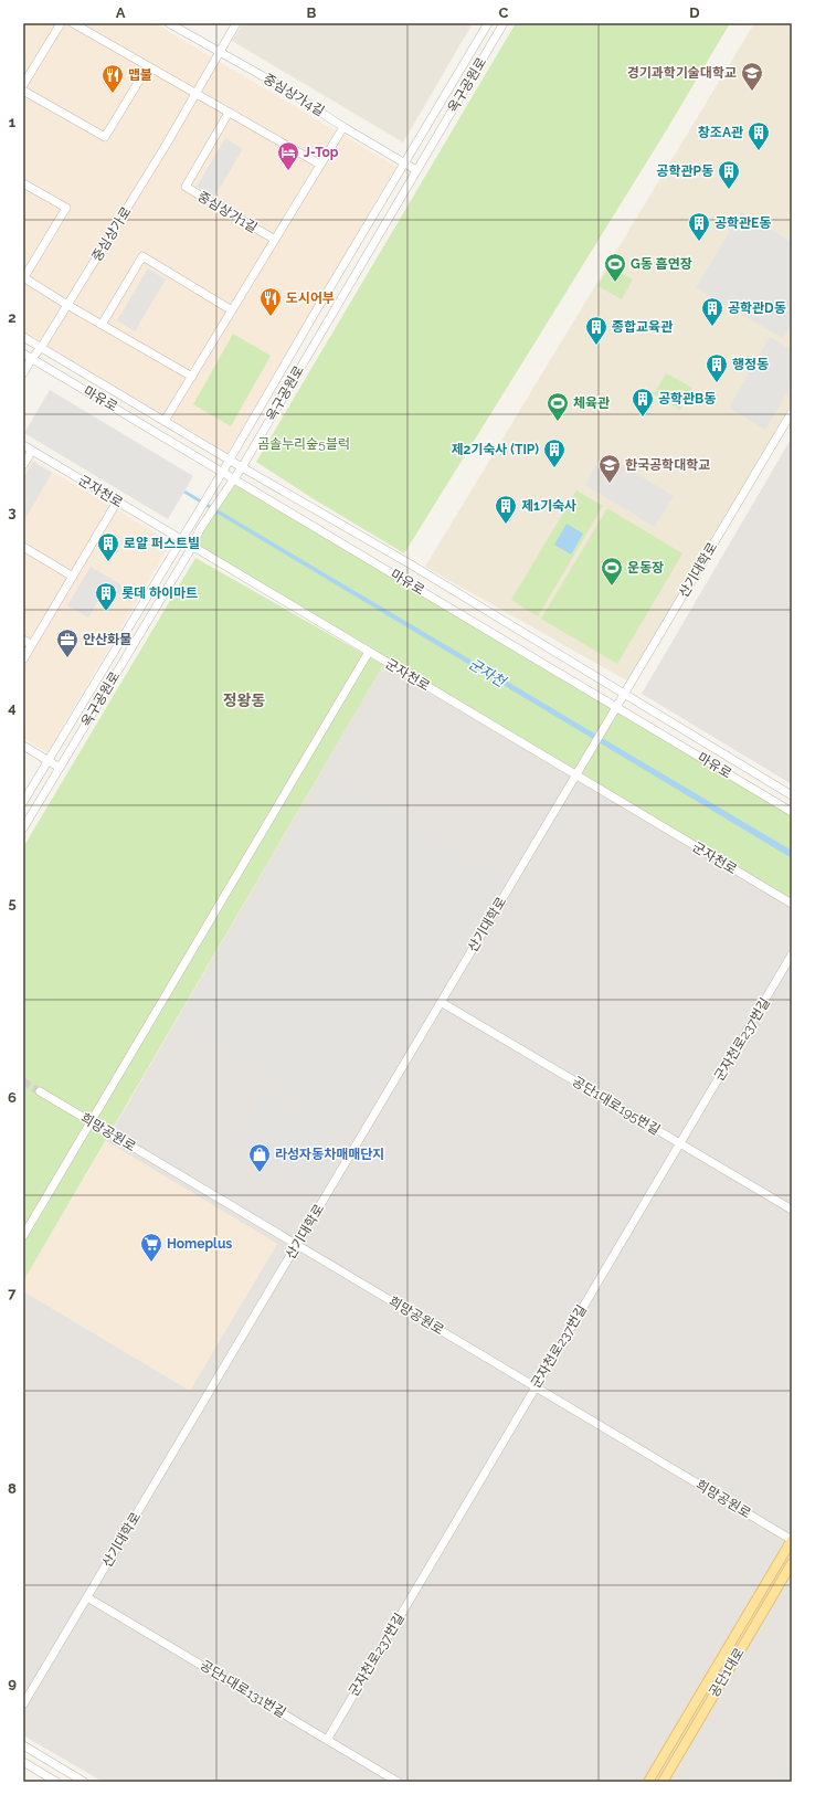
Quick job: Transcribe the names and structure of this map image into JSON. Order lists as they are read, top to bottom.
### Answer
{
  "streets": {
    "main road": ["공단1대로"],
    "street": [
      "옥구공원로",
      "중심상가4길",
      "중심상가1길",
      "중심상가로",
      "마유로",
      "군자천로",
      "산기대학로",
      "군자천로237번길",
      "공단1대로195번길",
      "희망공원로",
      "공단1대로131번길"
    ]
  },
  "crossings": [
    ["옥구공원로", "중심상가4길"],
    ["옥구공원로", "마유로"],
    ["옥구공원로", "군자천로"],
    ["중심상가4길", "중심상가로"],
    ["중심상가로", "마유로"],
    ["마유로", "산기대학로"],
    ["군자천로", "산기대학로"],
    ["산기대학로", "공단1대로195번길"],
    ["산기대학로", "희망공원로"],
    ["산기대학로", "공단1대로131번길"],
    ["군자천로237번길", "공단1대로195번길"],
    ["군자천로237번길", "희망공원로"],
    ["군자천로237번길", "공단1대로131번길"]
  ],
  "districts": ["정왕동"],
  "water": ["군자천"],
  "parks": ["곰솔누리숲5블럭"],
  "places": {
    "school or university": ["경기과학기술대학교", "한국공학대학교"],
    "restaurant": ["맵불", "도시어부"],
    "building": [
      "창조A관",
      "공학관P동",
      "공학관E동",
      "공학관D동",
      "종합교육관",
      "행정동",
      "공학관B동",
      "제2기숙사 (TIP)",
      "제1기숙사",
      "로얄 퍼스트빌",
      "롯데 하이마트"
    ],
    "hotel": ["J-Top"],
    "sports": ["G동 흡연장", "체육관", "운동장"],
    "office": ["안산화물"],
    "shop": ["라성자동차매매단지"],
    "supermarket": ["Homeplus"]
  },
  "grid": {
    "columns": [
      "A",
      "B",
      "C",
      "D"
    ],
    "rows": [
      "1",
      "2",
      "3",
      "4",
      "5",
      "6",
      "7",
      "8",
      "9"
    ]
  }
}
